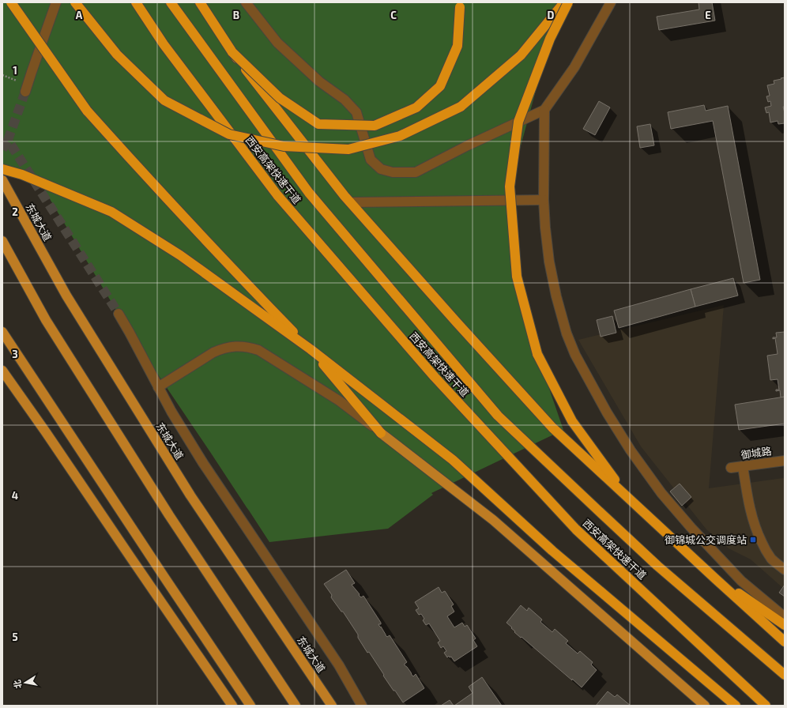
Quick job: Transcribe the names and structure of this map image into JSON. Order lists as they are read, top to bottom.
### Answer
{
  "streets": {
    "highway": ["西安高架快速干道"],
    "main road": ["东城大道"],
    "street": ["御城路"]
  },
  "places": {
    "transit": ["御锦城公交调度站"]
  },
  "north": "left",
  "grid": {
    "columns": [
      "A",
      "B",
      "C",
      "D",
      "E"
    ],
    "rows": [
      "1",
      "2",
      "3",
      "4",
      "5"
    ]
  }
}
